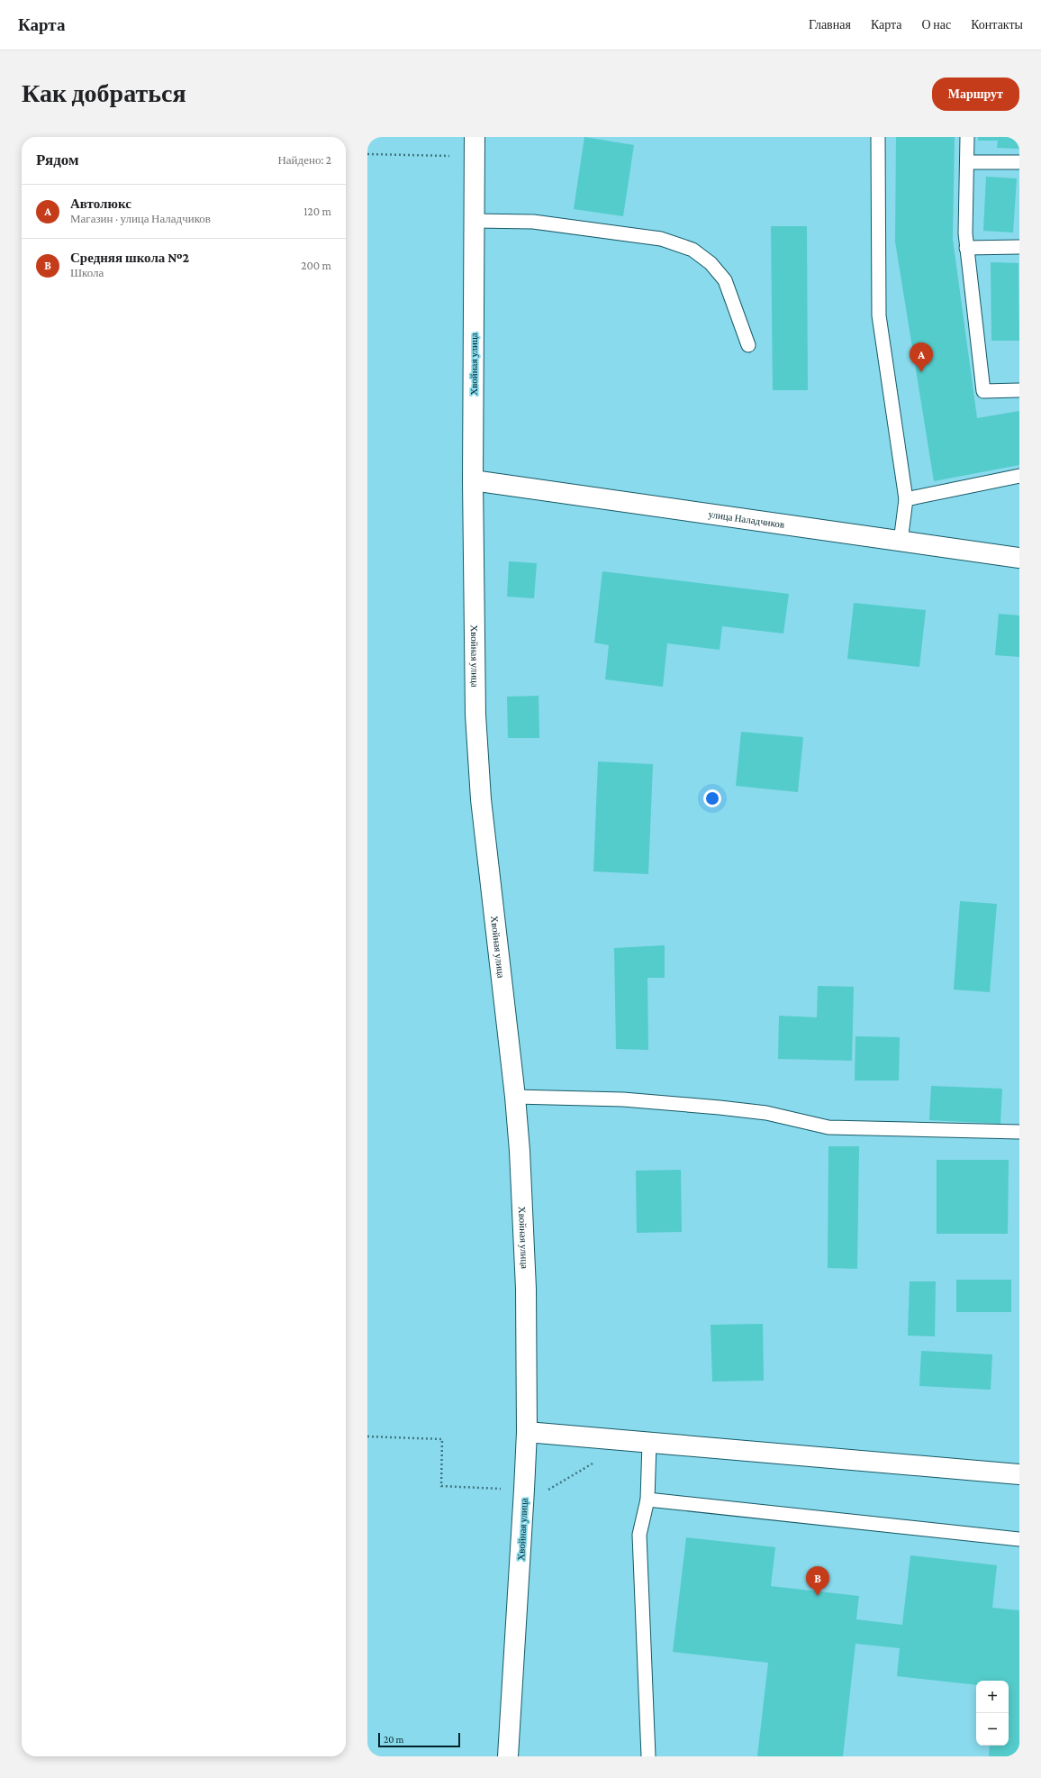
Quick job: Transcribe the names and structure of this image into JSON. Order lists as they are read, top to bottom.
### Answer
{
  "streets": {
    "street": ["Хвойная улица", "улица Наладчиков"]
  },
  "crossings": [
    ["Хвойная улица", "улица Наладчиков"]
  ],
  "scale_bar": "20 m",
  "page": {
    "header": "Карта",
    "nav": [
      "Главная",
      "Карта",
      "О нас",
      "Контакты"
    ],
    "buttons": "Маршрут",
    "title": "Как добраться",
    "heading": ["Рядом", "Найдено: 2"],
    "list": [
      {
        "mark": "A",
        "name": "Автолюкс",
        "note": "Магазин · улица Наладчиков",
        "value": "120 m"
      },
      {
        "mark": "B",
        "name": "Средняя школа №2",
        "note": "Школа",
        "value": "200 m"
      }
    ],
    "pins": ["A", "B"],
    "map_buttons": ["+", "−"],
    "scale": "20 m"
  }
}
